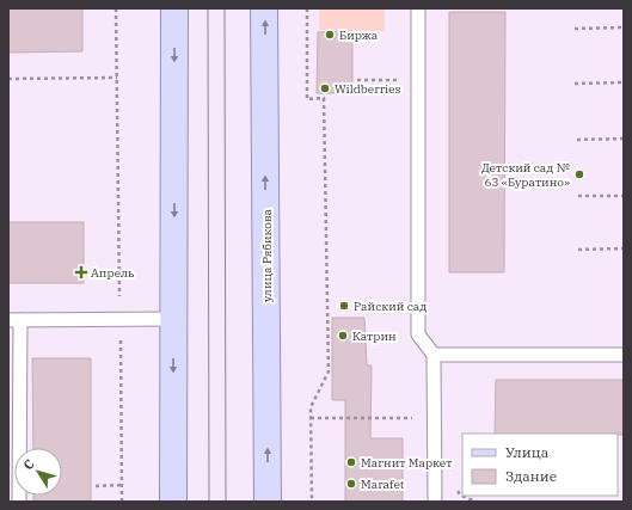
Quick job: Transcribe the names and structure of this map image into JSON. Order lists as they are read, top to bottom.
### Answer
{
  "streets": {
    "main road": ["улица Рябикова"]
  },
  "places": {
    "other": [
      "Биржа",
      "Wildberries",
      "Детский сад № 63 «Буратино»",
      "Райский сад",
      "Катрин",
      "Магнит Маркет",
      "Marafet"
    ],
    "health": ["Апрель"]
  },
  "legend": ["Улица", "Здание"],
  "north": "top left"
}
